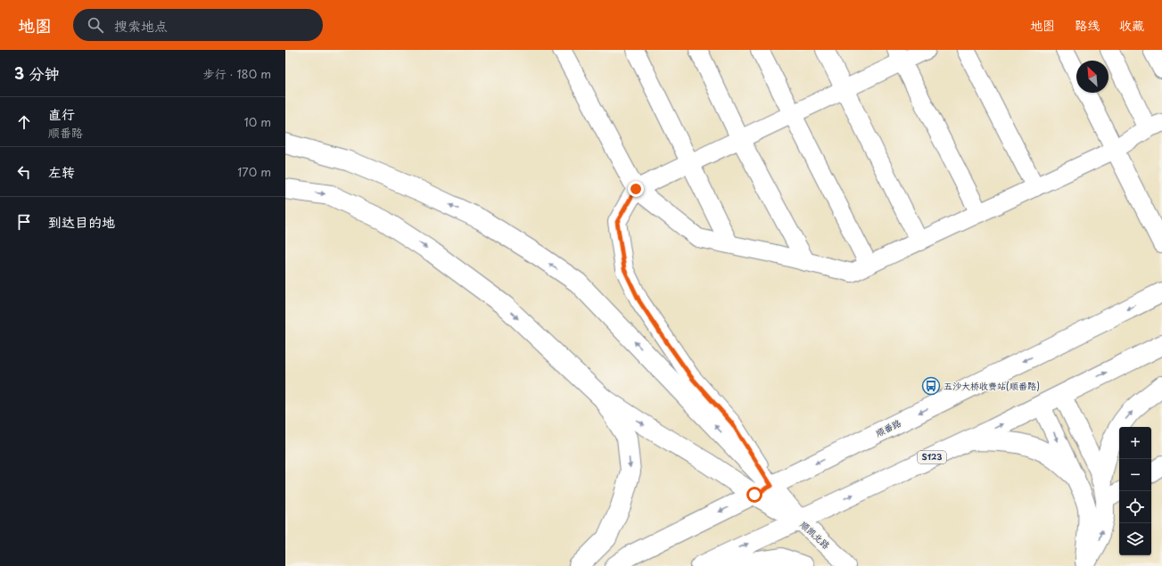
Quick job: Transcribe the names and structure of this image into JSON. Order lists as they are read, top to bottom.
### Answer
{
  "streets": {
    "main road": ["顺番路", "S123"],
    "street": ["顺凯北路"]
  },
  "crossings": [
    ["S123", "顺凯北路"]
  ],
  "places": {
    "bus stop": ["五沙大桥收费站(顺番路)"]
  },
  "north": "top left",
  "page": {
    "header": "地图",
    "search": "搜索地点",
    "nav": ["地图", "路线", "收藏"],
    "heading": ["3 分钟", "步行 · 180 m"],
    "list": [
      ["直行", "顺番路", "10 m"],
      ["左转", "170 m"],
      "到达目的地"
    ],
    "map_buttons": ["+", "−"]
  }
}
